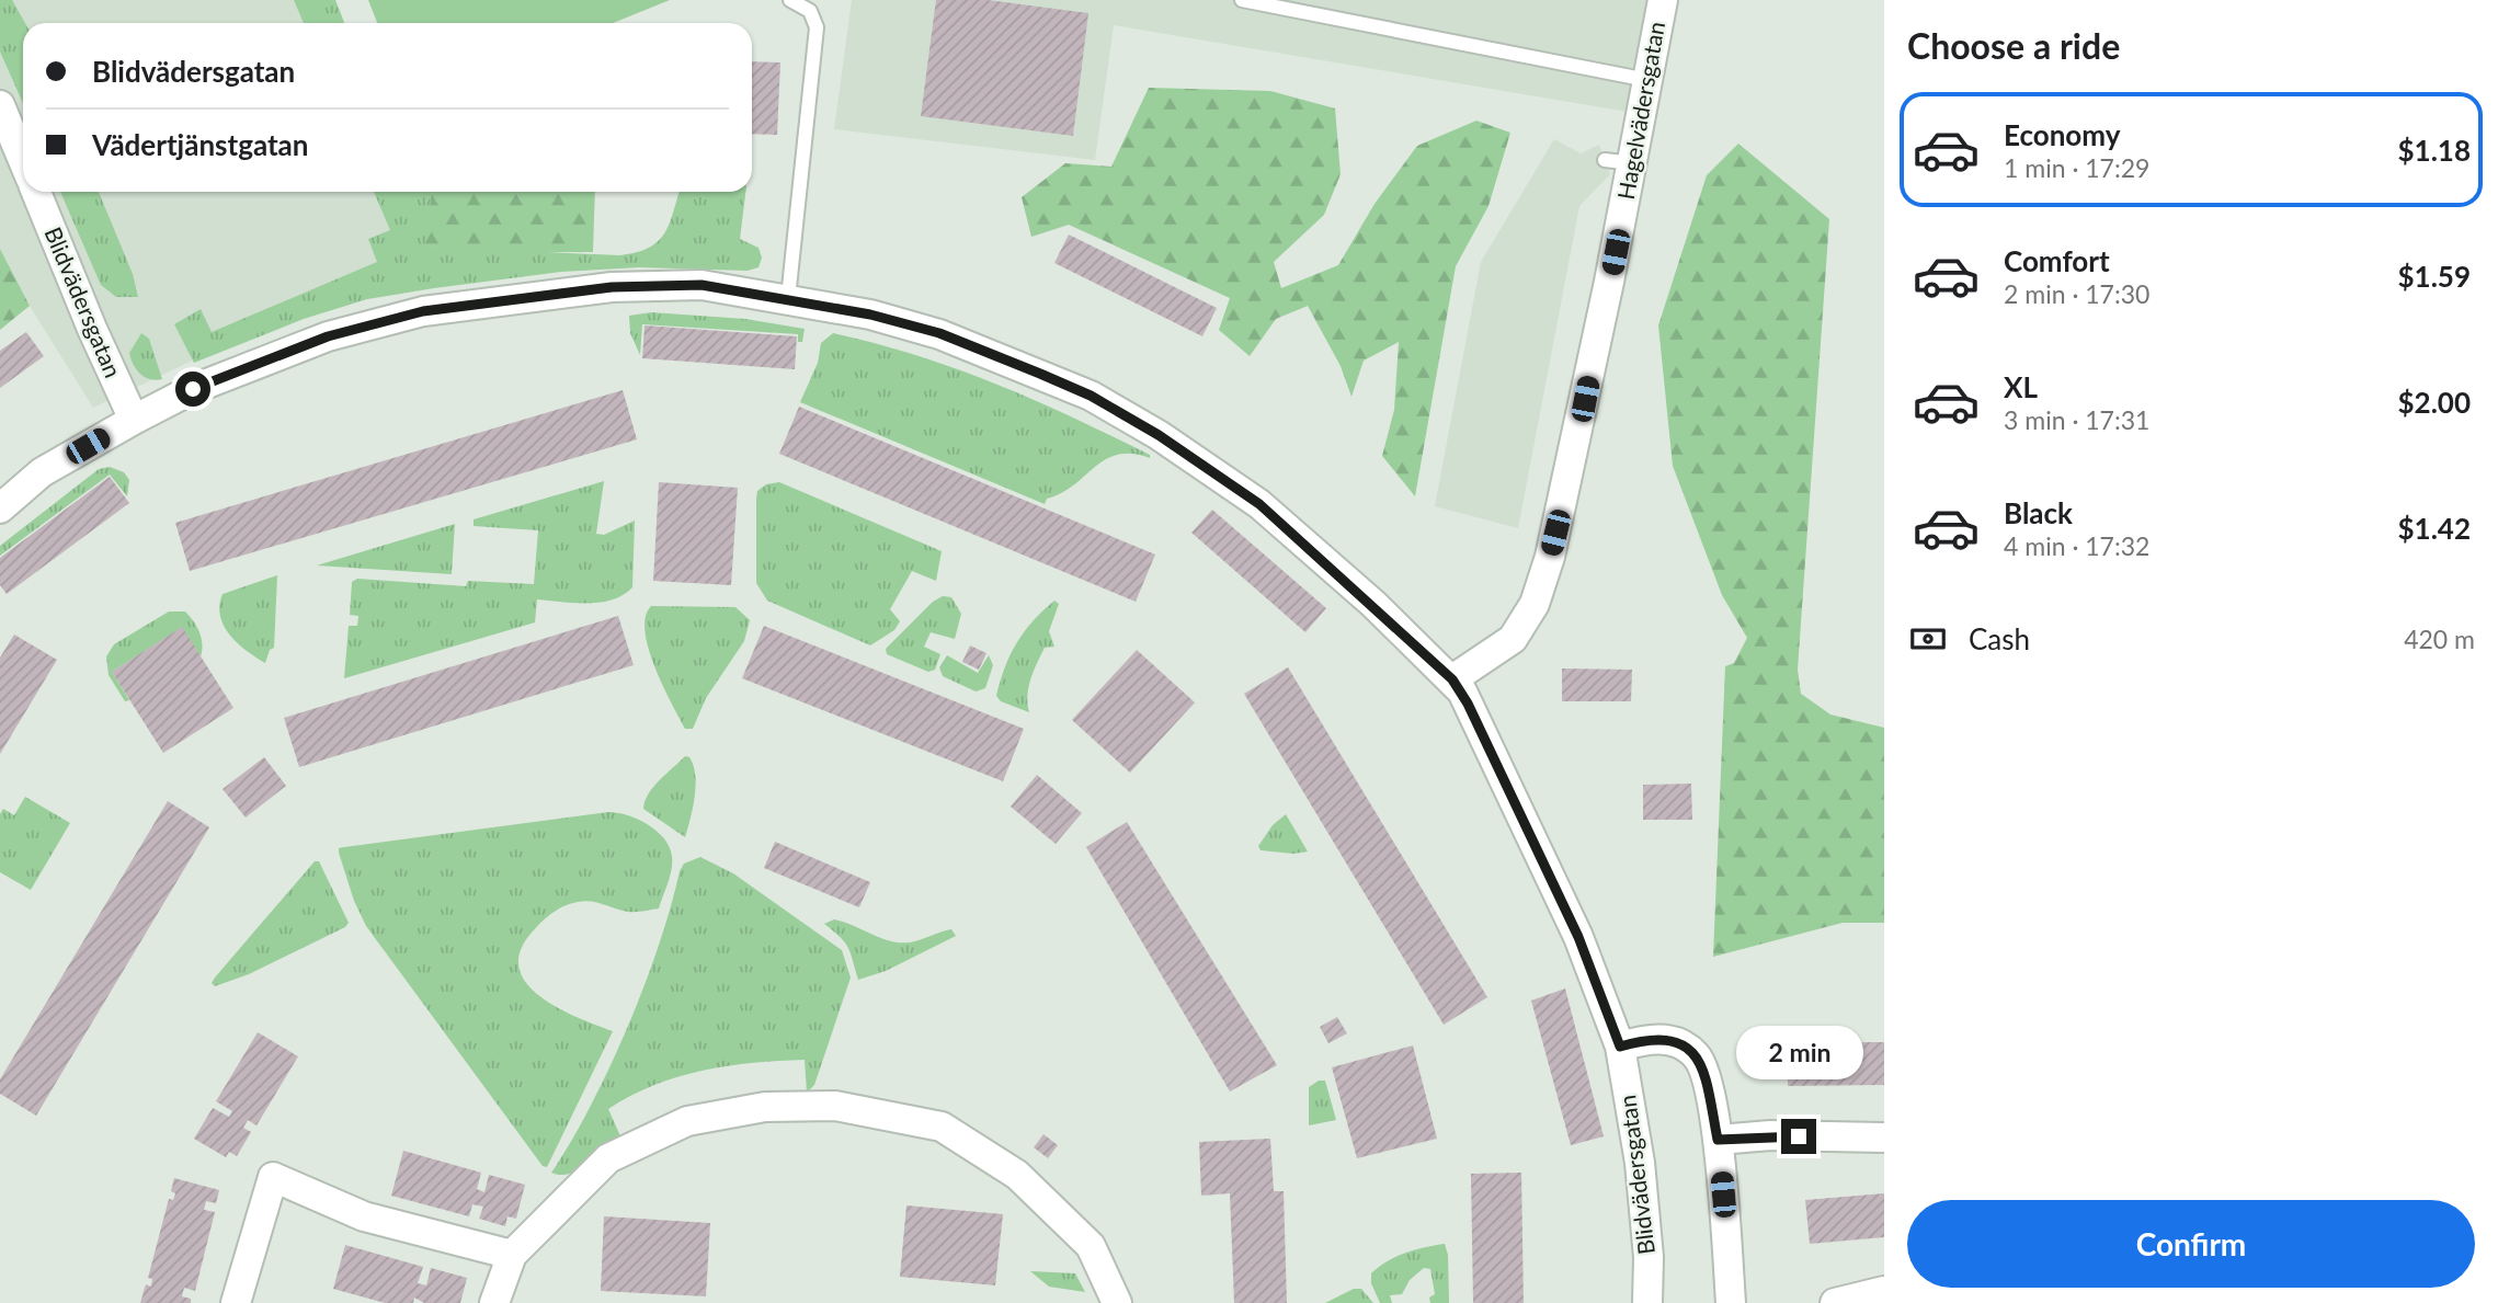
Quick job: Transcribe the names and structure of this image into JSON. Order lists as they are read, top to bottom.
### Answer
{
  "streets": {
    "street": ["Hagelvädersgatan", "Blidvädersgatan"]
  },
  "crossings": [
    ["Hagelvädersgatan", "Blidvädersgatan"]
  ],
  "page": {
    "heading": "Choose a ride",
    "banner": ["Blidvädersgatan", "Vädertjänstgatan"],
    "list": [
      {
        "name": "Economy",
        "note": "1 min · 17:29",
        "value": "$1.18"
      },
      {
        "name": "Comfort",
        "note": "2 min · 17:30",
        "value": "$1.59"
      },
      {
        "name": "XL",
        "note": "3 min · 17:31",
        "value": "$2.00"
      },
      {
        "name": "Black",
        "note": "4 min · 17:32",
        "value": "$1.42"
      }
    ],
    "pay": ["Cash", "420 m"],
    "bubble": "2 min",
    "buttons": "Confirm"
  }
}
